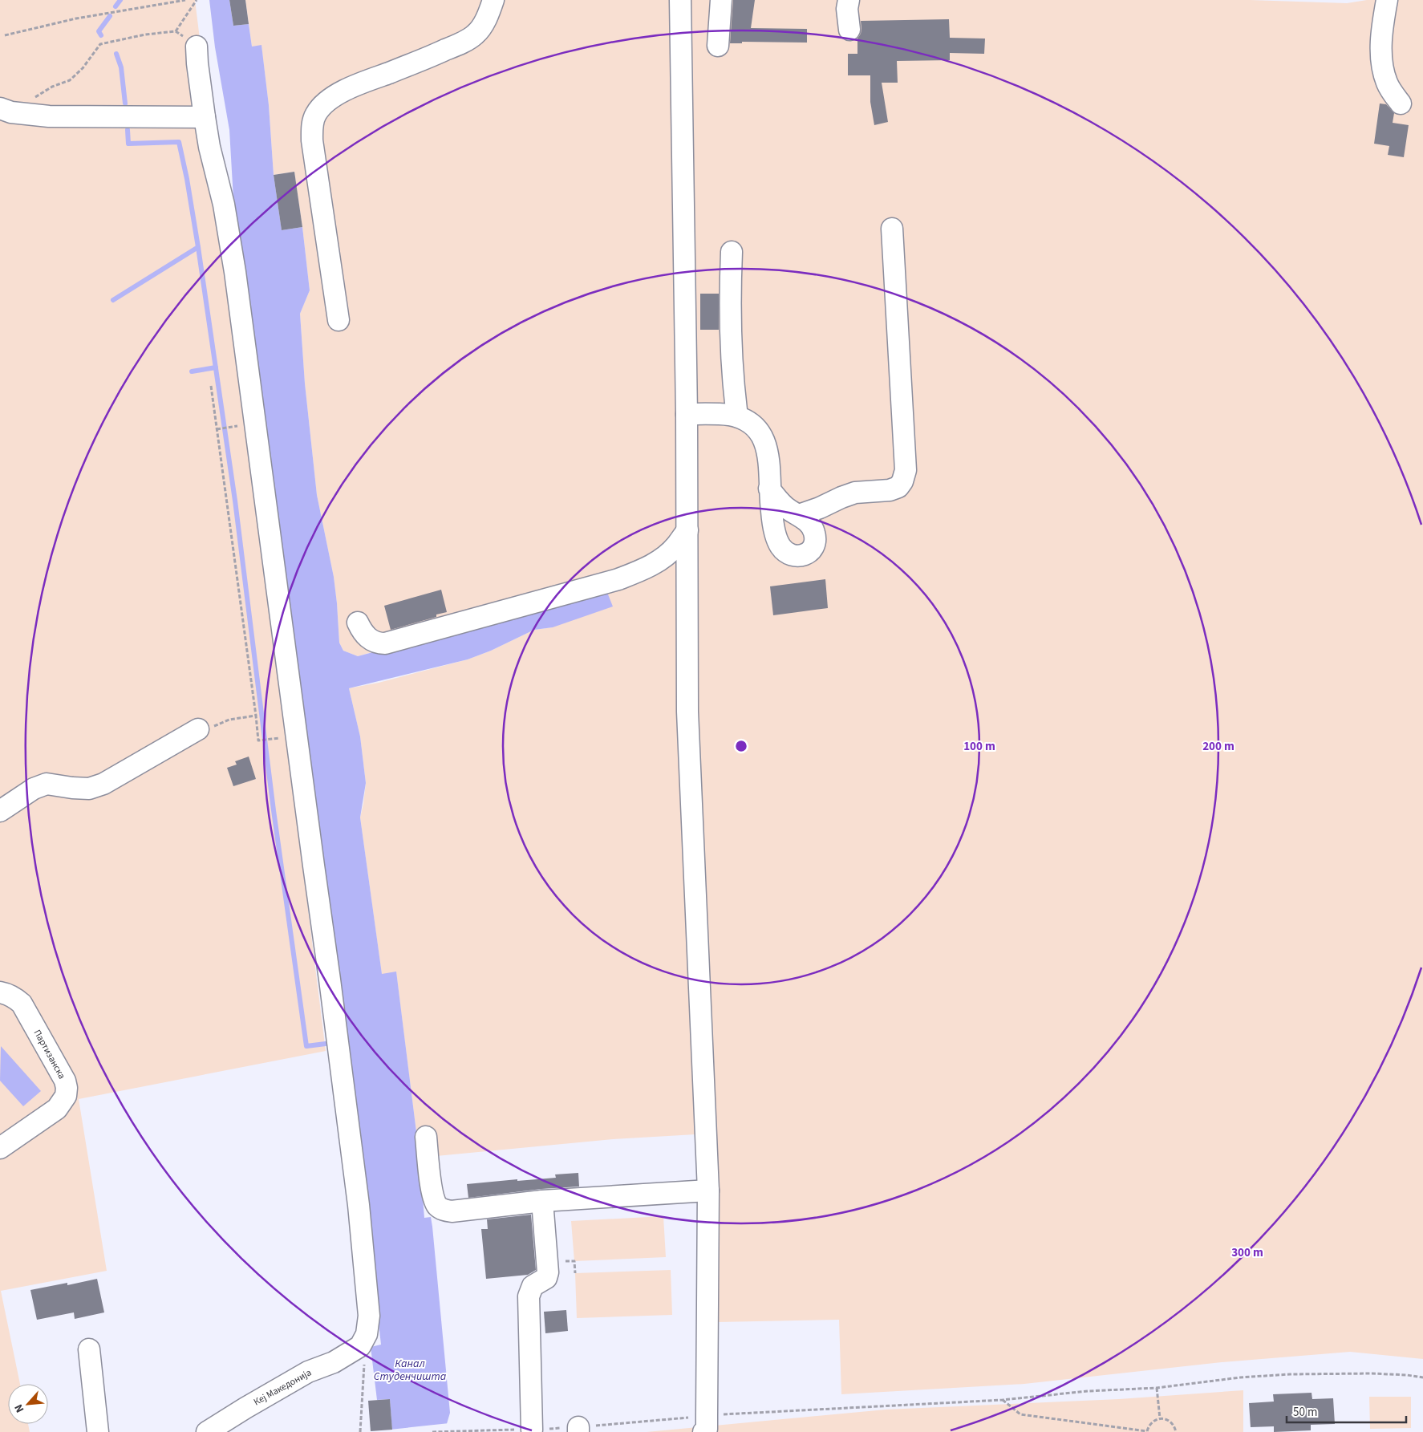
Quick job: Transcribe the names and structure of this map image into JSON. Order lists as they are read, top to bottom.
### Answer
{
  "streets": {
    "street": ["Партизанска", "Кеј Македонија"]
  },
  "water": ["Канал Студенчишта"],
  "scale_bar": "50 m",
  "north": "bottom left",
  "rings": ["100 m", "200 m", "300 m"]
}
